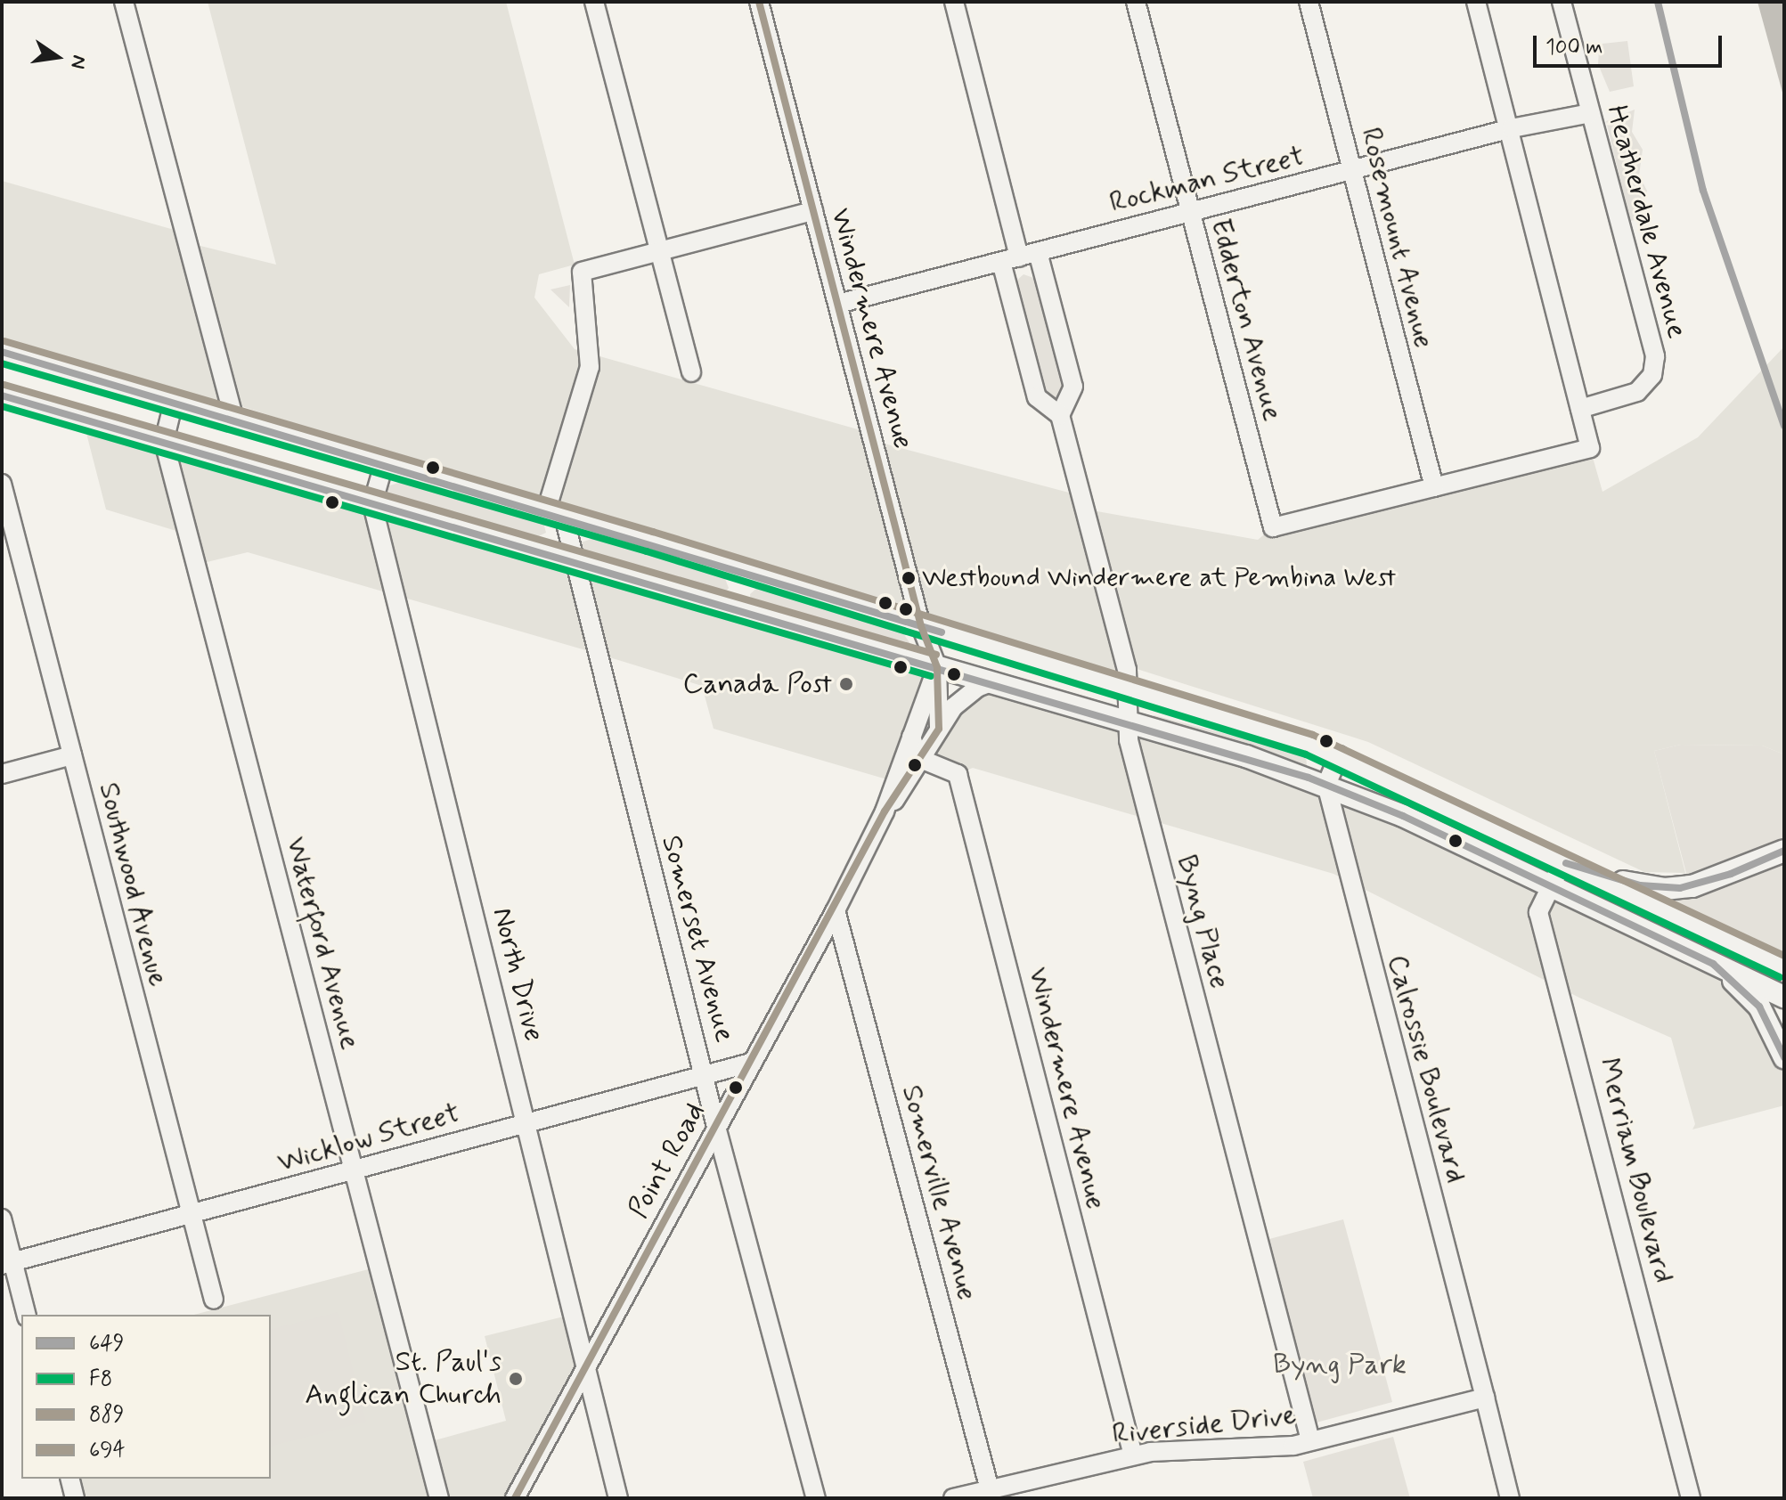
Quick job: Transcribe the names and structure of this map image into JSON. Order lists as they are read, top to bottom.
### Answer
{
  "streets": {
    "street": [
      "Rockman Street",
      "Heatherdale Avenue",
      "Rosemount Avenue",
      "Edderton Avenue",
      "Windermere Avenue",
      "Southwood Avenue",
      "Byng Place",
      "Somerset Avenue",
      "Waterford Avenue",
      "North Drive",
      "Calrossie Boulevard",
      "Wicklow Street",
      "Point Road",
      "Merriam Boulevard",
      "Somerville Avenue",
      "Riverside Drive"
    ]
  },
  "crossings": [
    ["Rockman Street", "Heatherdale Avenue"],
    ["Rockman Street", "Rosemount Avenue"],
    ["Rockman Street", "Edderton Avenue"],
    ["Rockman Street", "Windermere Avenue"],
    ["Rosemount Avenue", "Edderton Avenue"],
    ["Windermere Avenue", "Point Road"],
    ["Windermere Avenue", "Riverside Drive"],
    ["Southwood Avenue", "Wicklow Street"],
    ["Byng Place", "Riverside Drive"],
    ["Somerset Avenue", "Wicklow Street"],
    ["Somerset Avenue", "Point Road"],
    ["Waterford Avenue", "Wicklow Street"],
    ["North Drive", "Wicklow Street"],
    ["North Drive", "Point Road"],
    ["Calrossie Boulevard", "Riverside Drive"],
    ["Wicklow Street", "Point Road"],
    ["Point Road", "Somerville Avenue"],
    ["Somerville Avenue", "Riverside Drive"]
  ],
  "parks": ["Byng Park"],
  "places": ["Westbound Windermere at Pembina West", "Canada Post", "St. Paul's Anglican Church"],
  "lines": [
    "transit line 649",
    "transit line 694",
    "transit line 889",
    "transit line F8"
  ],
  "legend": [
    "649",
    "F8",
    "889",
    "694"
  ],
  "scale_bar": "100 m",
  "north": "right"
}
